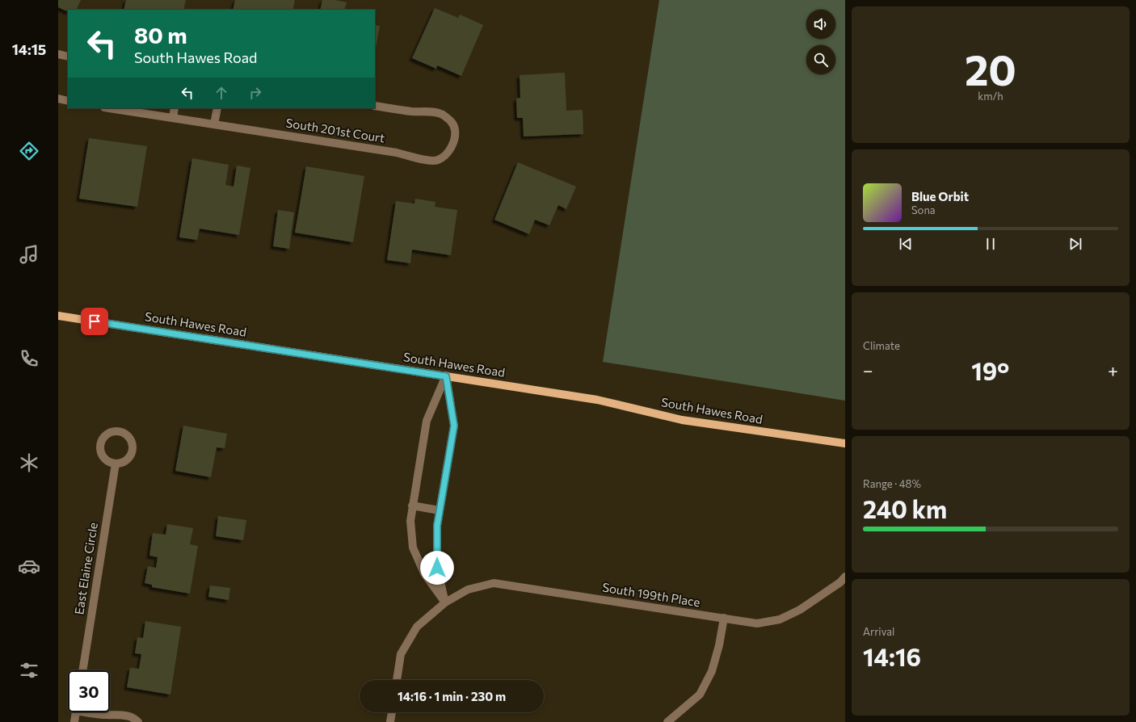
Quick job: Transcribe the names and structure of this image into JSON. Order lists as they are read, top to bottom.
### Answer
{
  "streets": {
    "main road": ["South Hawes Road"],
    "street": ["South 201st Court", "East Elaine Circle", "South 199th Place"]
  },
  "page": {
    "tabs": "14:15",
    "tile": [
      ["20", "km/h"],
      "Climate",
      ["Range · 48%", "240 km"],
      ["Arrival", "14:16"]
    ],
    "turn": ["80 m", "South Hawes Road"],
    "song": ["Blue Orbit", "Sona"],
    "heat": ["−", "19°", "+"],
    "limit": "30",
    "trip": "14:16 · 1 min · 230 m"
  }
}
